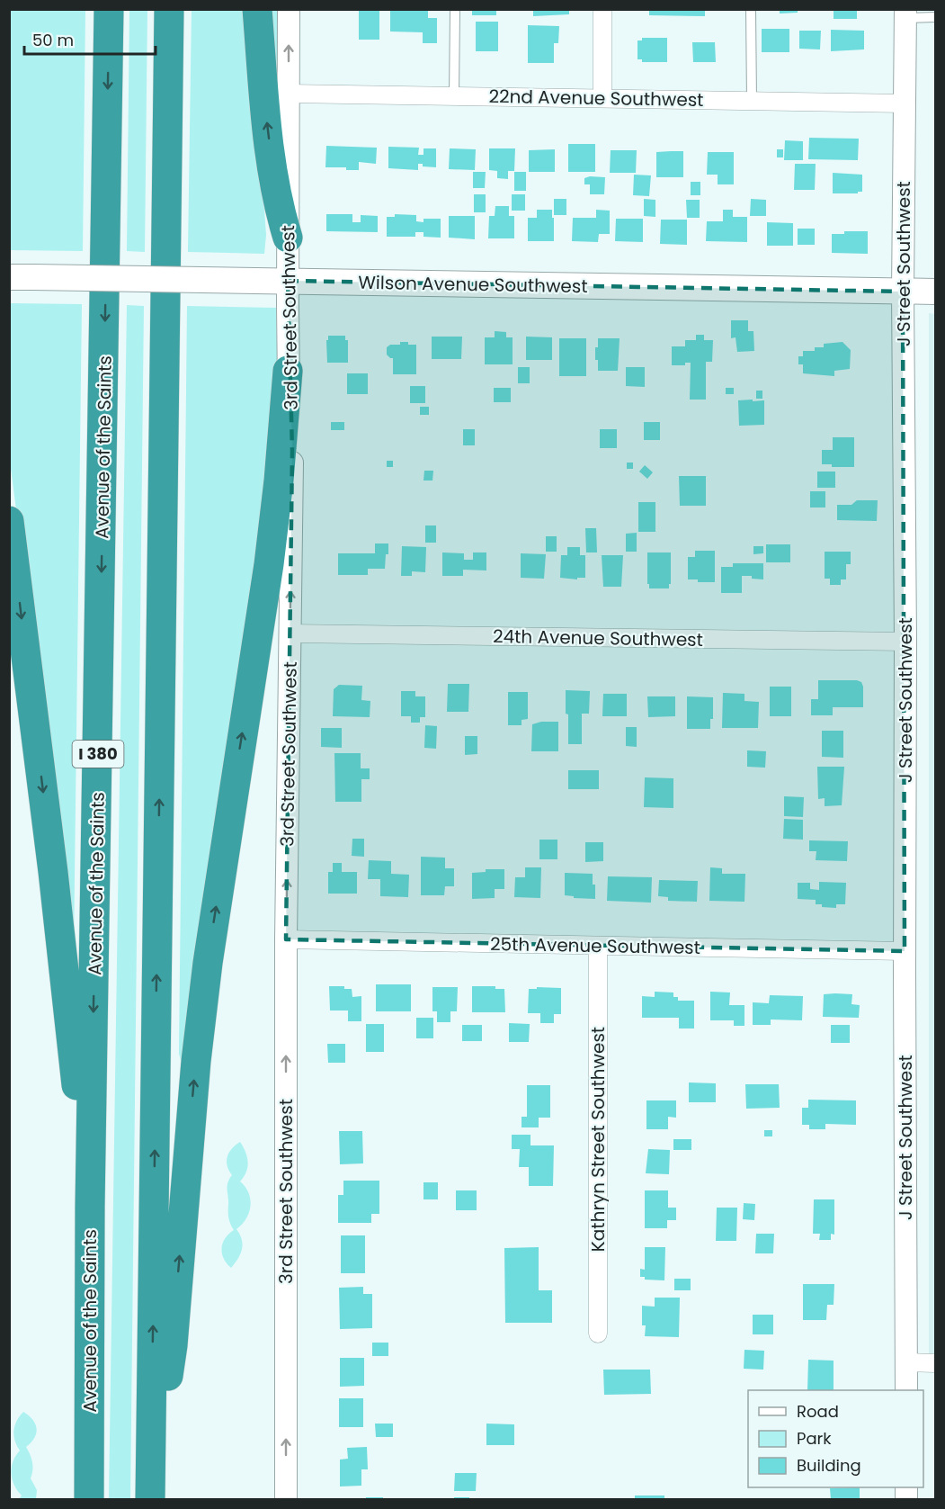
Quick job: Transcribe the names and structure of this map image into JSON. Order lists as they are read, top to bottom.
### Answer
{
  "streets": {
    "highway": ["Avenue of the Saints", "I 380"],
    "main road": ["Wilson Avenue Southwest"],
    "street": [
      "22nd Avenue Southwest",
      "J Street Southwest",
      "3rd Street Southwest",
      "24th Avenue Southwest",
      "25th Avenue Southwest",
      "Kathryn Street Southwest"
    ]
  },
  "crossings": [
    ["22nd Avenue Southwest", "J Street Southwest"],
    ["22nd Avenue Southwest", "3rd Street Southwest"],
    ["J Street Southwest", "Wilson Avenue Southwest"],
    ["J Street Southwest", "24th Avenue Southwest"],
    ["J Street Southwest", "25th Avenue Southwest"],
    ["Wilson Avenue Southwest", "3rd Street Southwest"],
    ["3rd Street Southwest", "24th Avenue Southwest"],
    ["3rd Street Southwest", "25th Avenue Southwest"],
    ["25th Avenue Southwest", "Kathryn Street Southwest"]
  ],
  "one_way": ["3rd Street Southwest"],
  "legend": ["Road", "Park", "Building"],
  "scale_bar": "50 m"
}
